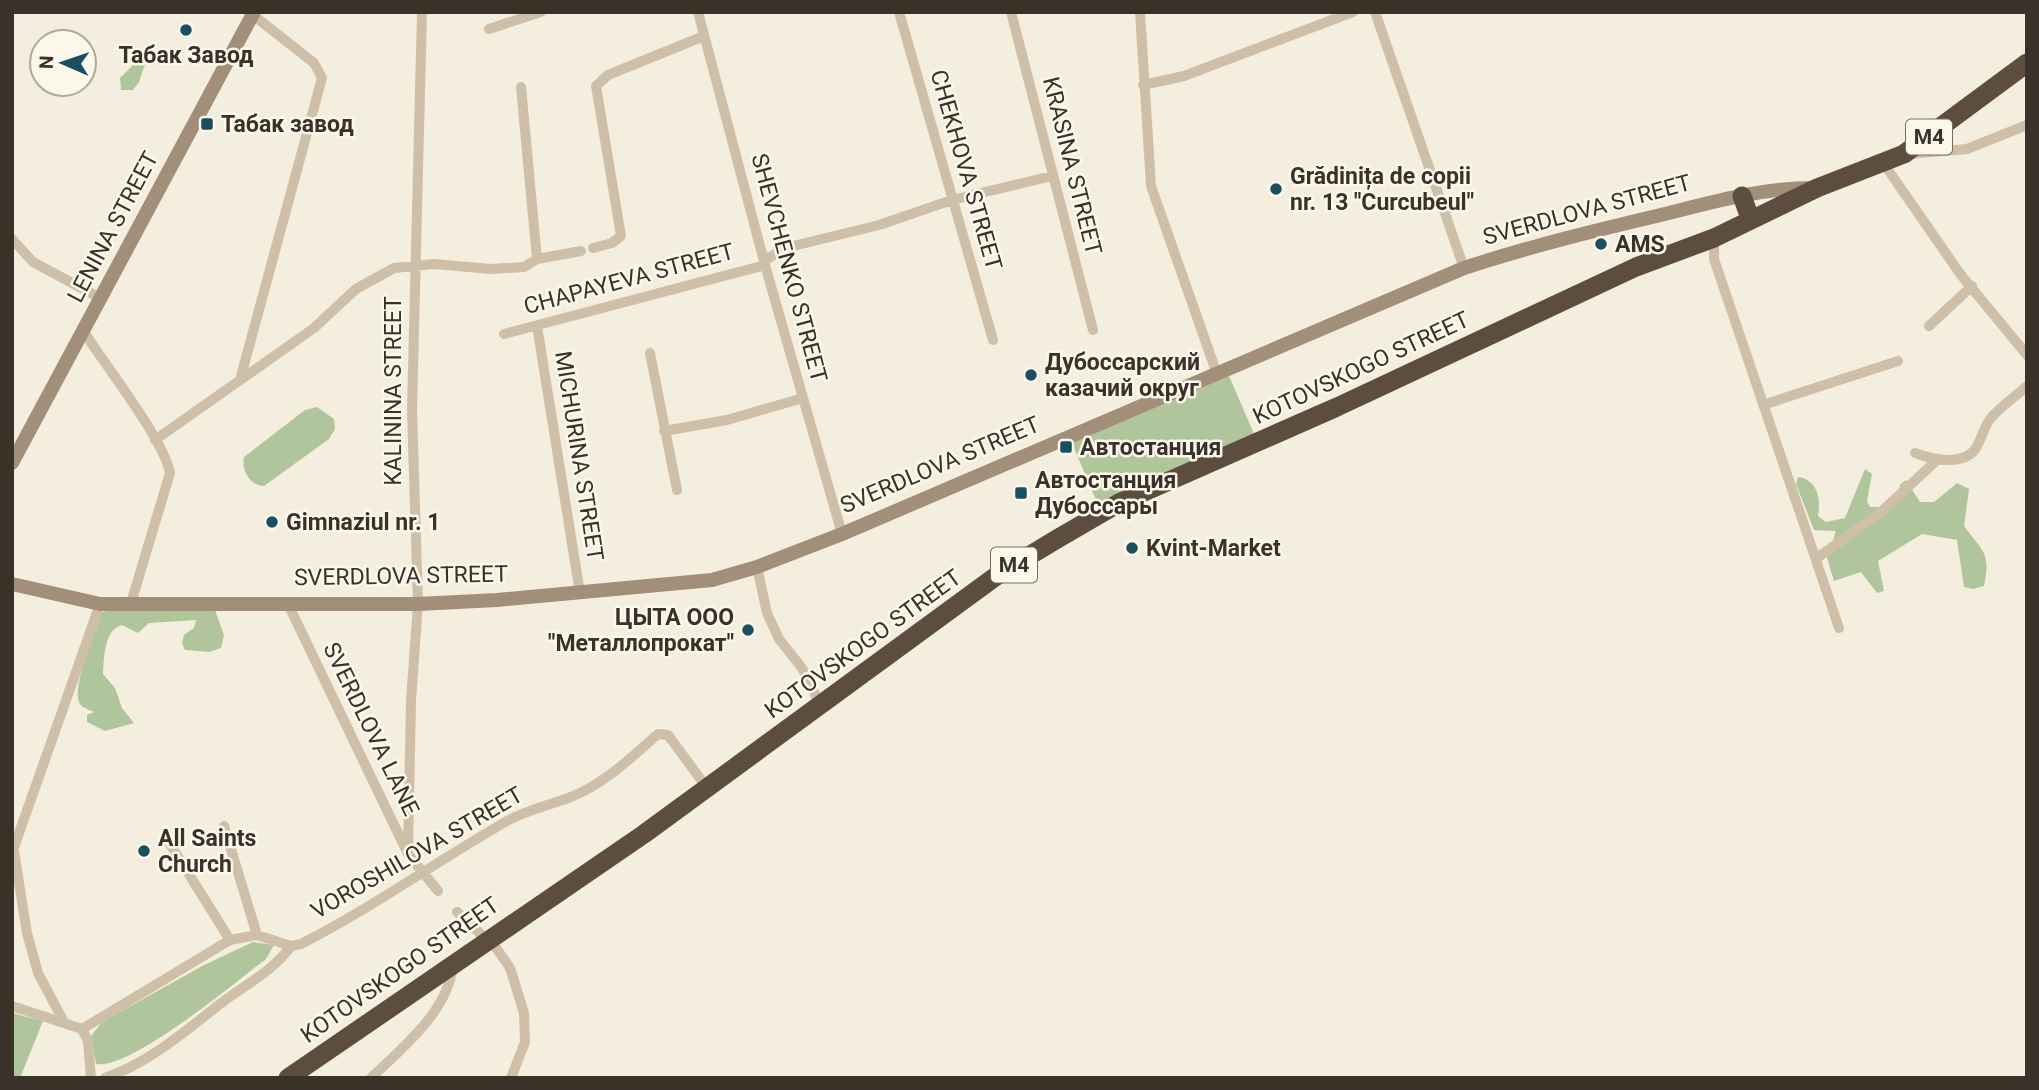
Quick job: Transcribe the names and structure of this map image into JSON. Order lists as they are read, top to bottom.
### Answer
{
  "streets": {
    "highway": ["M4", "SVERDLOVA STREET", "KOTOVSKOGO STREET"],
    "street": [
      "KRASINA STREET",
      "CHEKHOVA STREET",
      "LENINA STREET",
      "SHEVCHENKO STREET",
      "CHAPAYEVA STREET",
      "KALININA STREET",
      "MICHURINA STREET",
      "SVERDLOVA LANE",
      "VOROSHILOVA STREET"
    ]
  },
  "crossings": [
    ["KRASINA STREET", "CHAPAYEVA STREET"],
    ["CHEKHOVA STREET", "CHAPAYEVA STREET"],
    ["SVERDLOVA STREET", "SHEVCHENKO STREET"],
    ["SVERDLOVA STREET", "KOTOVSKOGO STREET"],
    ["SVERDLOVA STREET", "KALININA STREET"],
    ["SVERDLOVA STREET", "MICHURINA STREET"],
    ["SVERDLOVA STREET", "SVERDLOVA LANE"],
    ["SHEVCHENKO STREET", "CHAPAYEVA STREET"],
    ["CHAPAYEVA STREET", "MICHURINA STREET"],
    ["KOTOVSKOGO STREET", "VOROSHILOVA STREET"],
    ["KALININA STREET", "SVERDLOVA LANE"],
    ["SVERDLOVA LANE", "VOROSHILOVA STREET"]
  ],
  "places": {
    "other": [
      "Табак Завод",
      "Grădinița de copii nr. 13 \"Curcubeul\"",
      "AMS",
      "Дубоссарский казачий округ",
      "Gimnaziul nr. 1",
      "Kvint-Market",
      "ЦЫТА ООО \"Металлопрокат\"",
      "All Saints Church"
    ],
    "transit": ["Табак завод", "Автостанция", "Автостанция Дубоссары"]
  },
  "north": "left"
}
